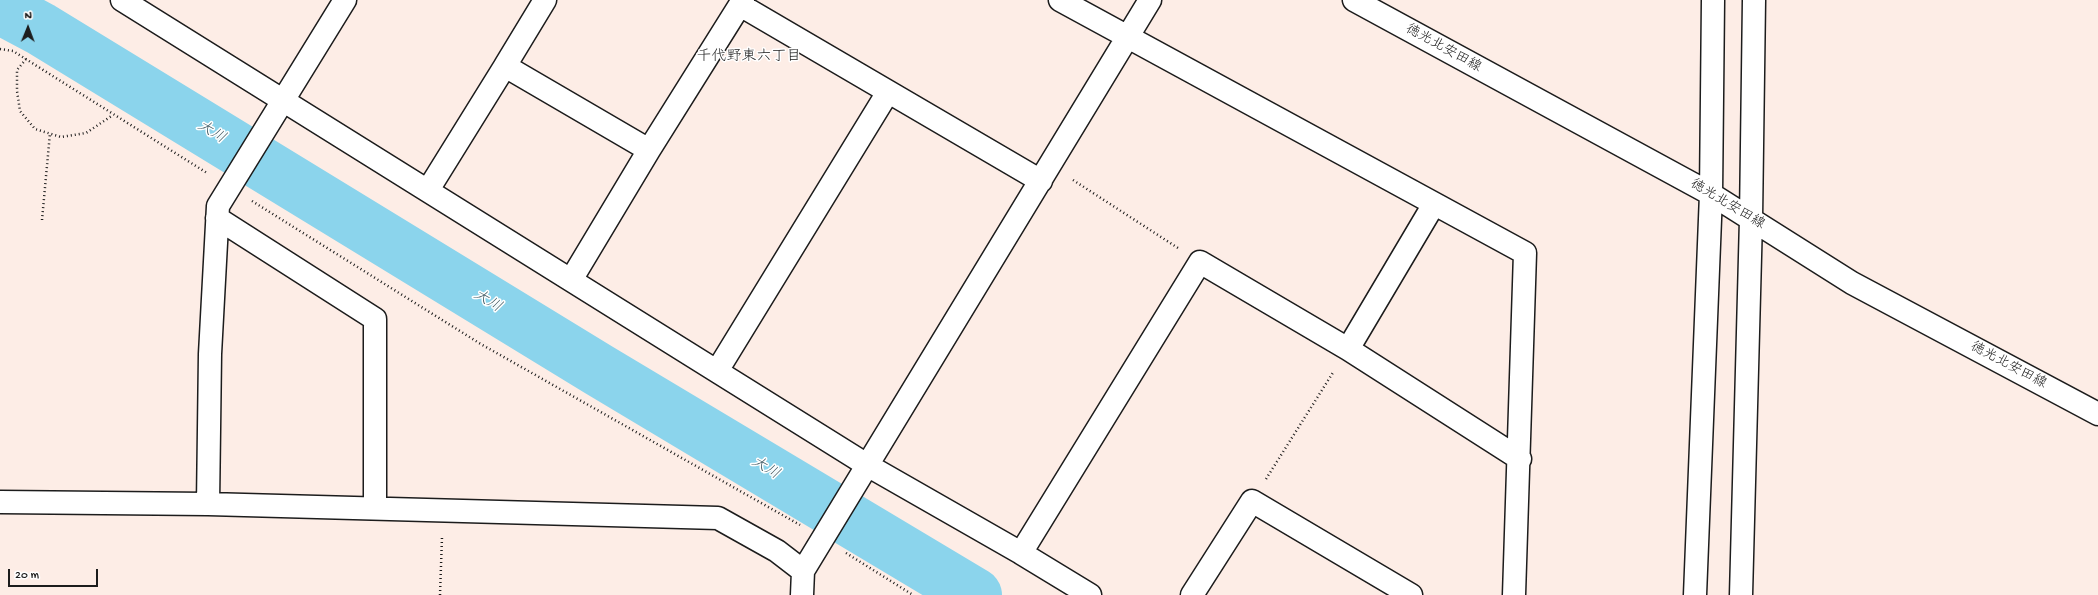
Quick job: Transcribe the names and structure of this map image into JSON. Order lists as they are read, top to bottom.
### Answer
{
  "streets": {
    "street": ["徳光北安田線"]
  },
  "districts": ["千代野東六丁目"],
  "water": ["大川"],
  "scale_bar": "20 m",
  "north": "top"
}
